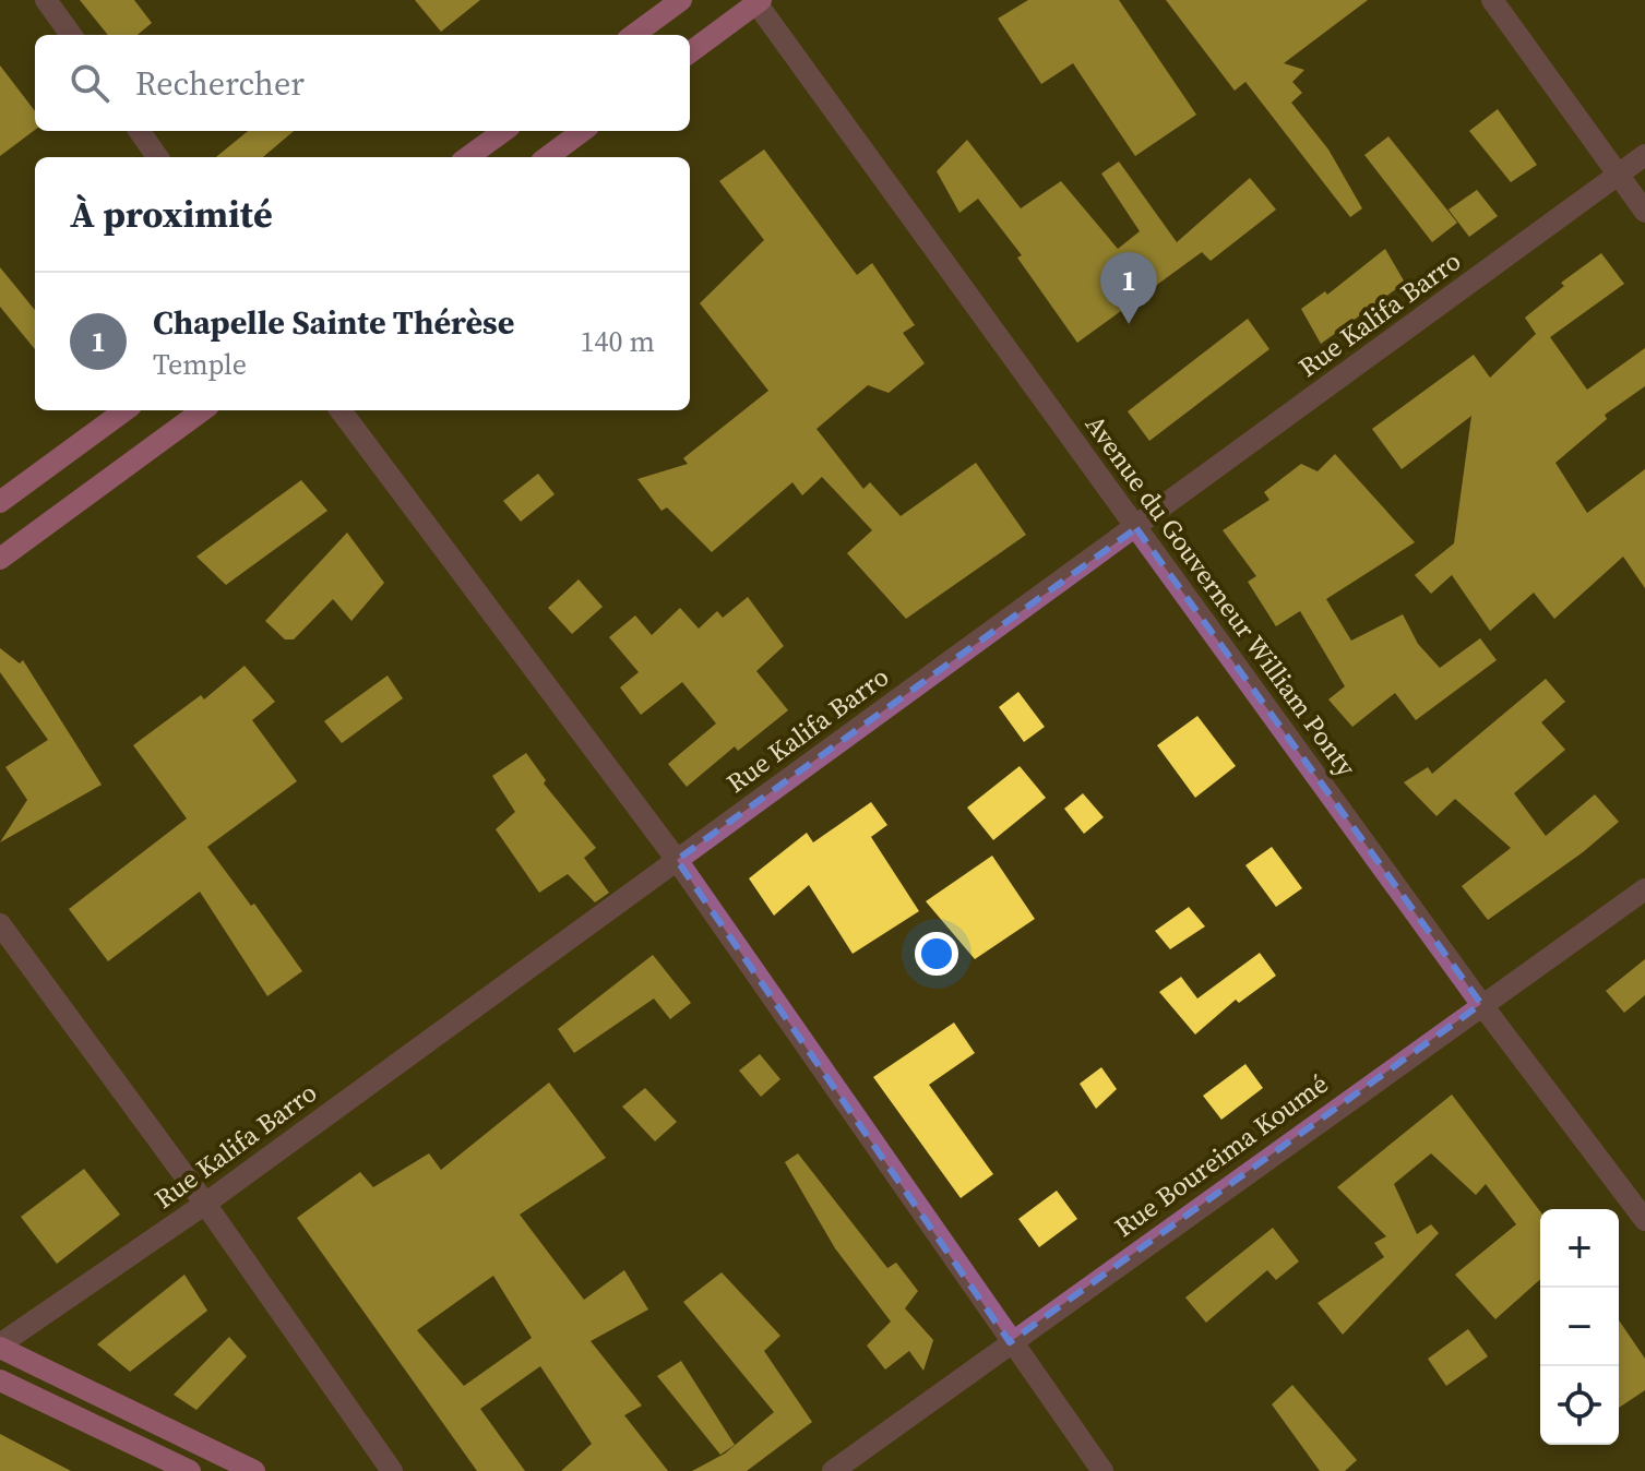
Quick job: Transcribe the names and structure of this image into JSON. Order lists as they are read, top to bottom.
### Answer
{
  "streets": {
    "street": ["Rue Kalifa Barro", "Avenue du Gouverneur William Ponty", "Rue Boureima Koumé"]
  },
  "crossings": [
    ["Rue Kalifa Barro", "Avenue du Gouverneur William Ponty"],
    ["Avenue du Gouverneur William Ponty", "Rue Boureima Koumé"]
  ],
  "page": {
    "search": "Rechercher",
    "heading": "À proximité",
    "pins": "1",
    "list": [
      {
        "mark": "1",
        "name": "Chapelle Sainte Thérèse",
        "note": "Temple",
        "value": "140 m"
      }
    ],
    "map_buttons": ["+", "−"]
  }
}
